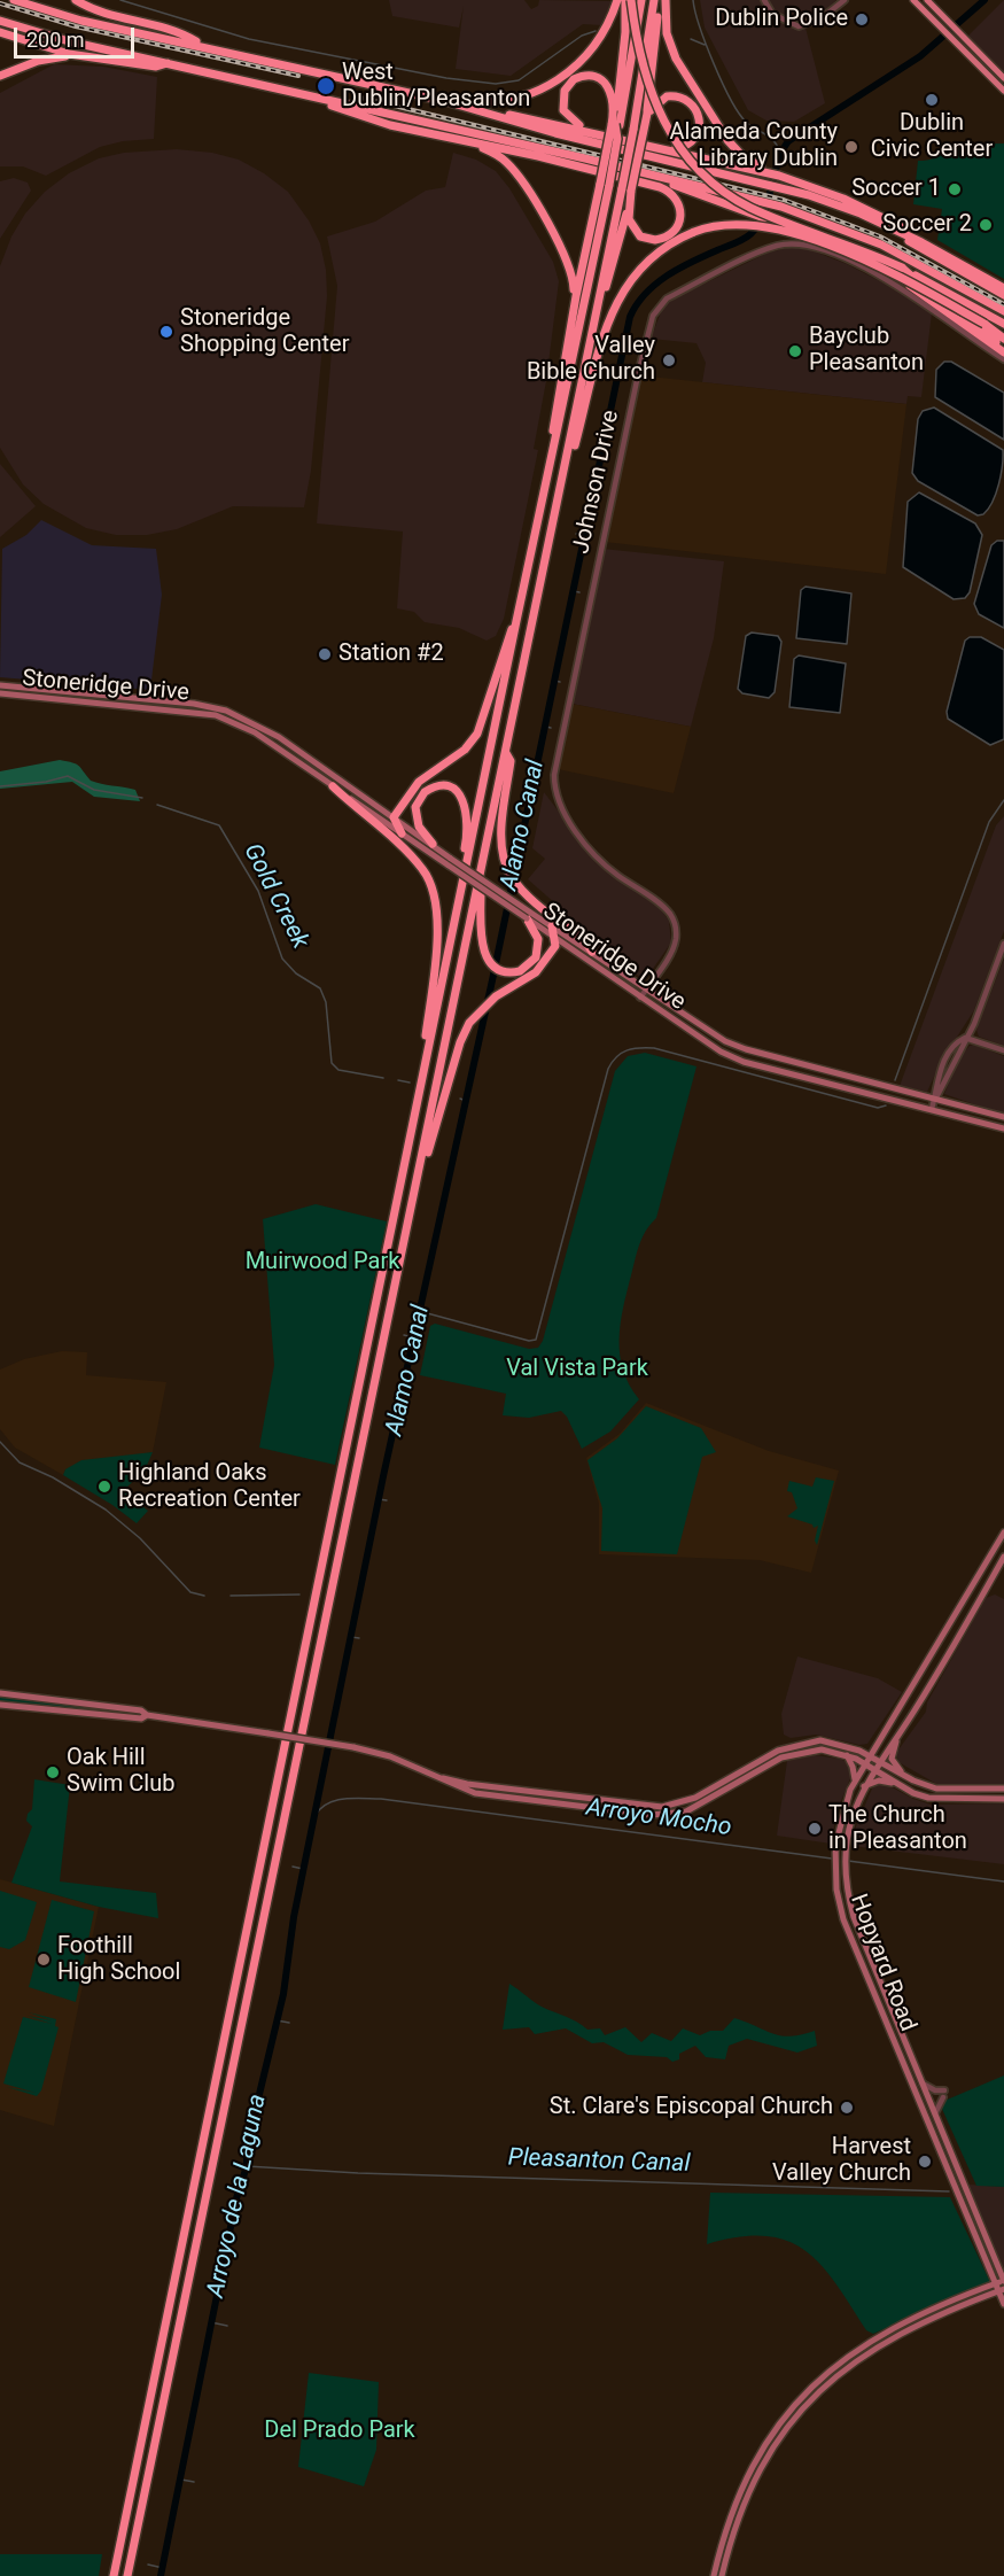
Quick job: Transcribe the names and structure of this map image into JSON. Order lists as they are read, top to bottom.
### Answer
{
  "streets": {
    "main road": ["Stoneridge Drive", "Hopyard Road"],
    "street": ["Johnson Drive"]
  },
  "crossings": [
    ["Johnson Drive", "Stoneridge Drive"]
  ],
  "water": [
    "Alamo Canal",
    "Gold Creek",
    "Arroyo Mocho",
    "Pleasanton Canal",
    "Arroyo de la Laguna"
  ],
  "parks": ["Muirwood Park", "Val Vista Park", "Del Prado Park"],
  "places": [
    "Dublin Police",
    "West Dublin/Pleasanton",
    "Dublin Civic Center",
    "Alameda County Library Dublin",
    "Soccer 1",
    "Soccer 2",
    "Stoneridge Shopping Center",
    "Bayclub Pleasanton",
    "Valley Bible Church",
    "Station #2",
    "Highland Oaks Recreation Center",
    "Oak Hill Swim Club",
    "The Church in Pleasanton",
    "Foothill High School",
    "St. Clare's Episcopal Church",
    "Harvest Valley Church"
  ],
  "scale_bar": "200 m"
}
